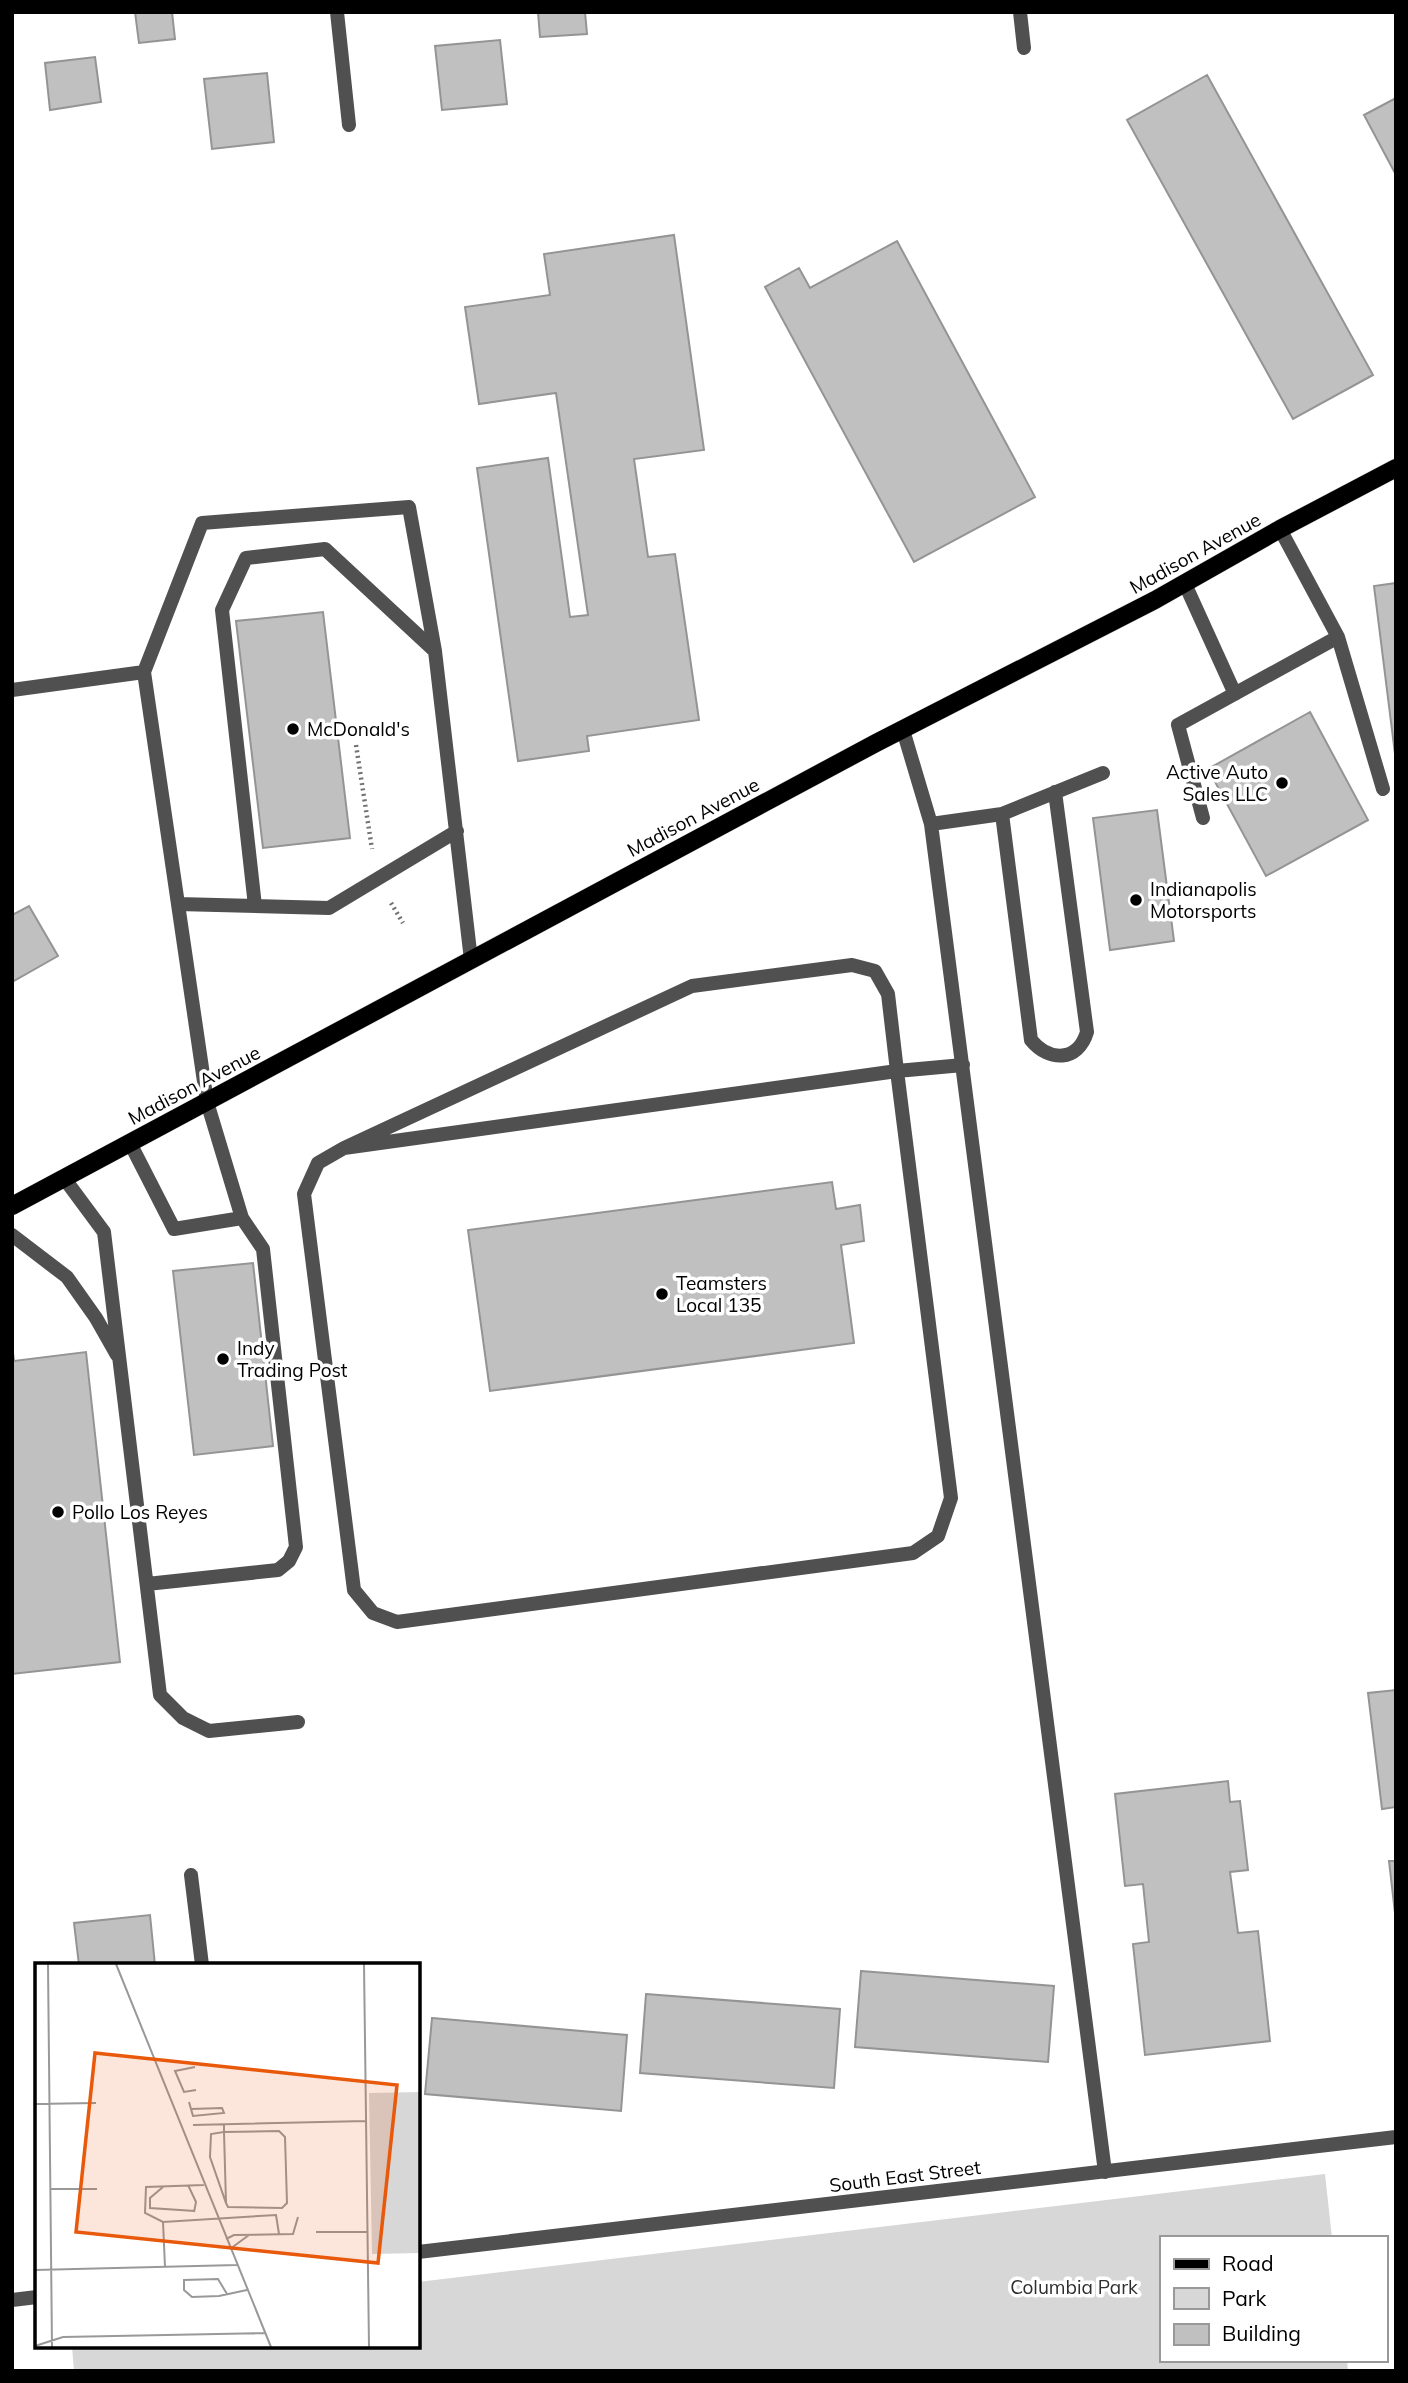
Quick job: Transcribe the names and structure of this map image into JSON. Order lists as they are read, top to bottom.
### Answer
{
  "streets": {
    "main road": ["Madison Avenue"],
    "street": ["South East Street"]
  },
  "parks": ["Columbia Park"],
  "places": [
    "McDonald's",
    "Active Auto Sales LLC",
    "Indianapolis Motorsports",
    "Teamsters Local 135",
    "Indy Trading Post",
    "Pollo Los Reyes"
  ],
  "legend": ["Road", "Park", "Building"]
}
